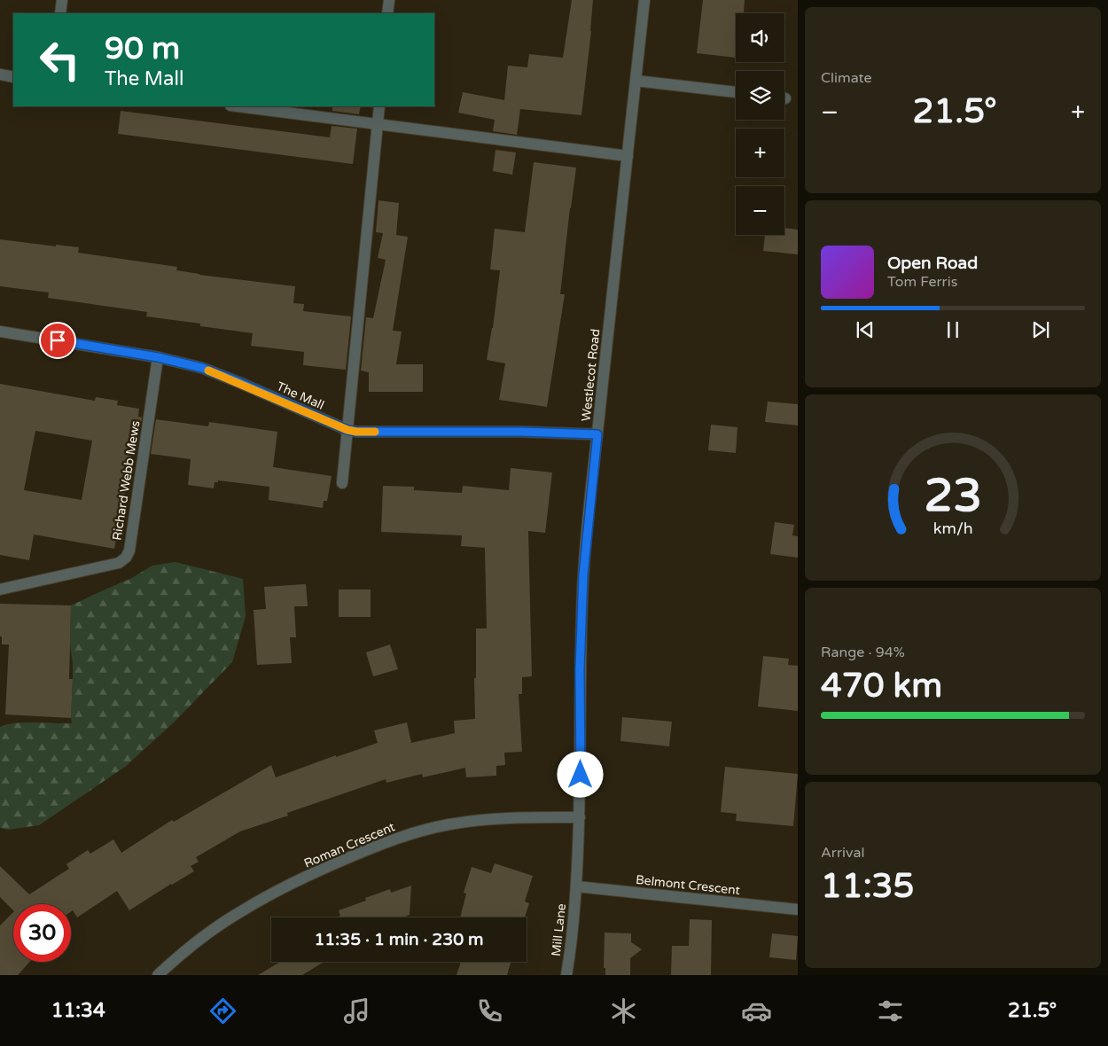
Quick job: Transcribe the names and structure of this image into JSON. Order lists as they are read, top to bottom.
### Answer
{
  "streets": {
    "street": [
      "Westlecot Road",
      "The Mall",
      "Richard Webb Mews",
      "Roman Crescent",
      "Belmont Crescent",
      "Mill Lane"
    ]
  },
  "crossings": [
    ["Westlecot Road", "The Mall"],
    ["Westlecot Road", "Roman Crescent"],
    ["Westlecot Road", "Belmont Crescent"],
    ["Westlecot Road", "Mill Lane"],
    ["The Mall", "Richard Webb Mews"],
    ["Belmont Crescent", "Mill Lane"]
  ],
  "page": {
    "tile": [
      "Climate",
      ["Range · 94%", "470 km"],
      ["Arrival", "11:35"]
    ],
    "map_buttons": ["+", "−"],
    "turn": ["90 m", "The Mall"],
    "heat": ["−", "21.5°", "+"],
    "song": ["Open Road", "Tom Ferris"],
    "limit": "30",
    "trip": "11:35 · 1 min · 230 m",
    "tabs": ["11:34", "21.5°"],
    "gauge": ["23", "km/h"]
  }
}
